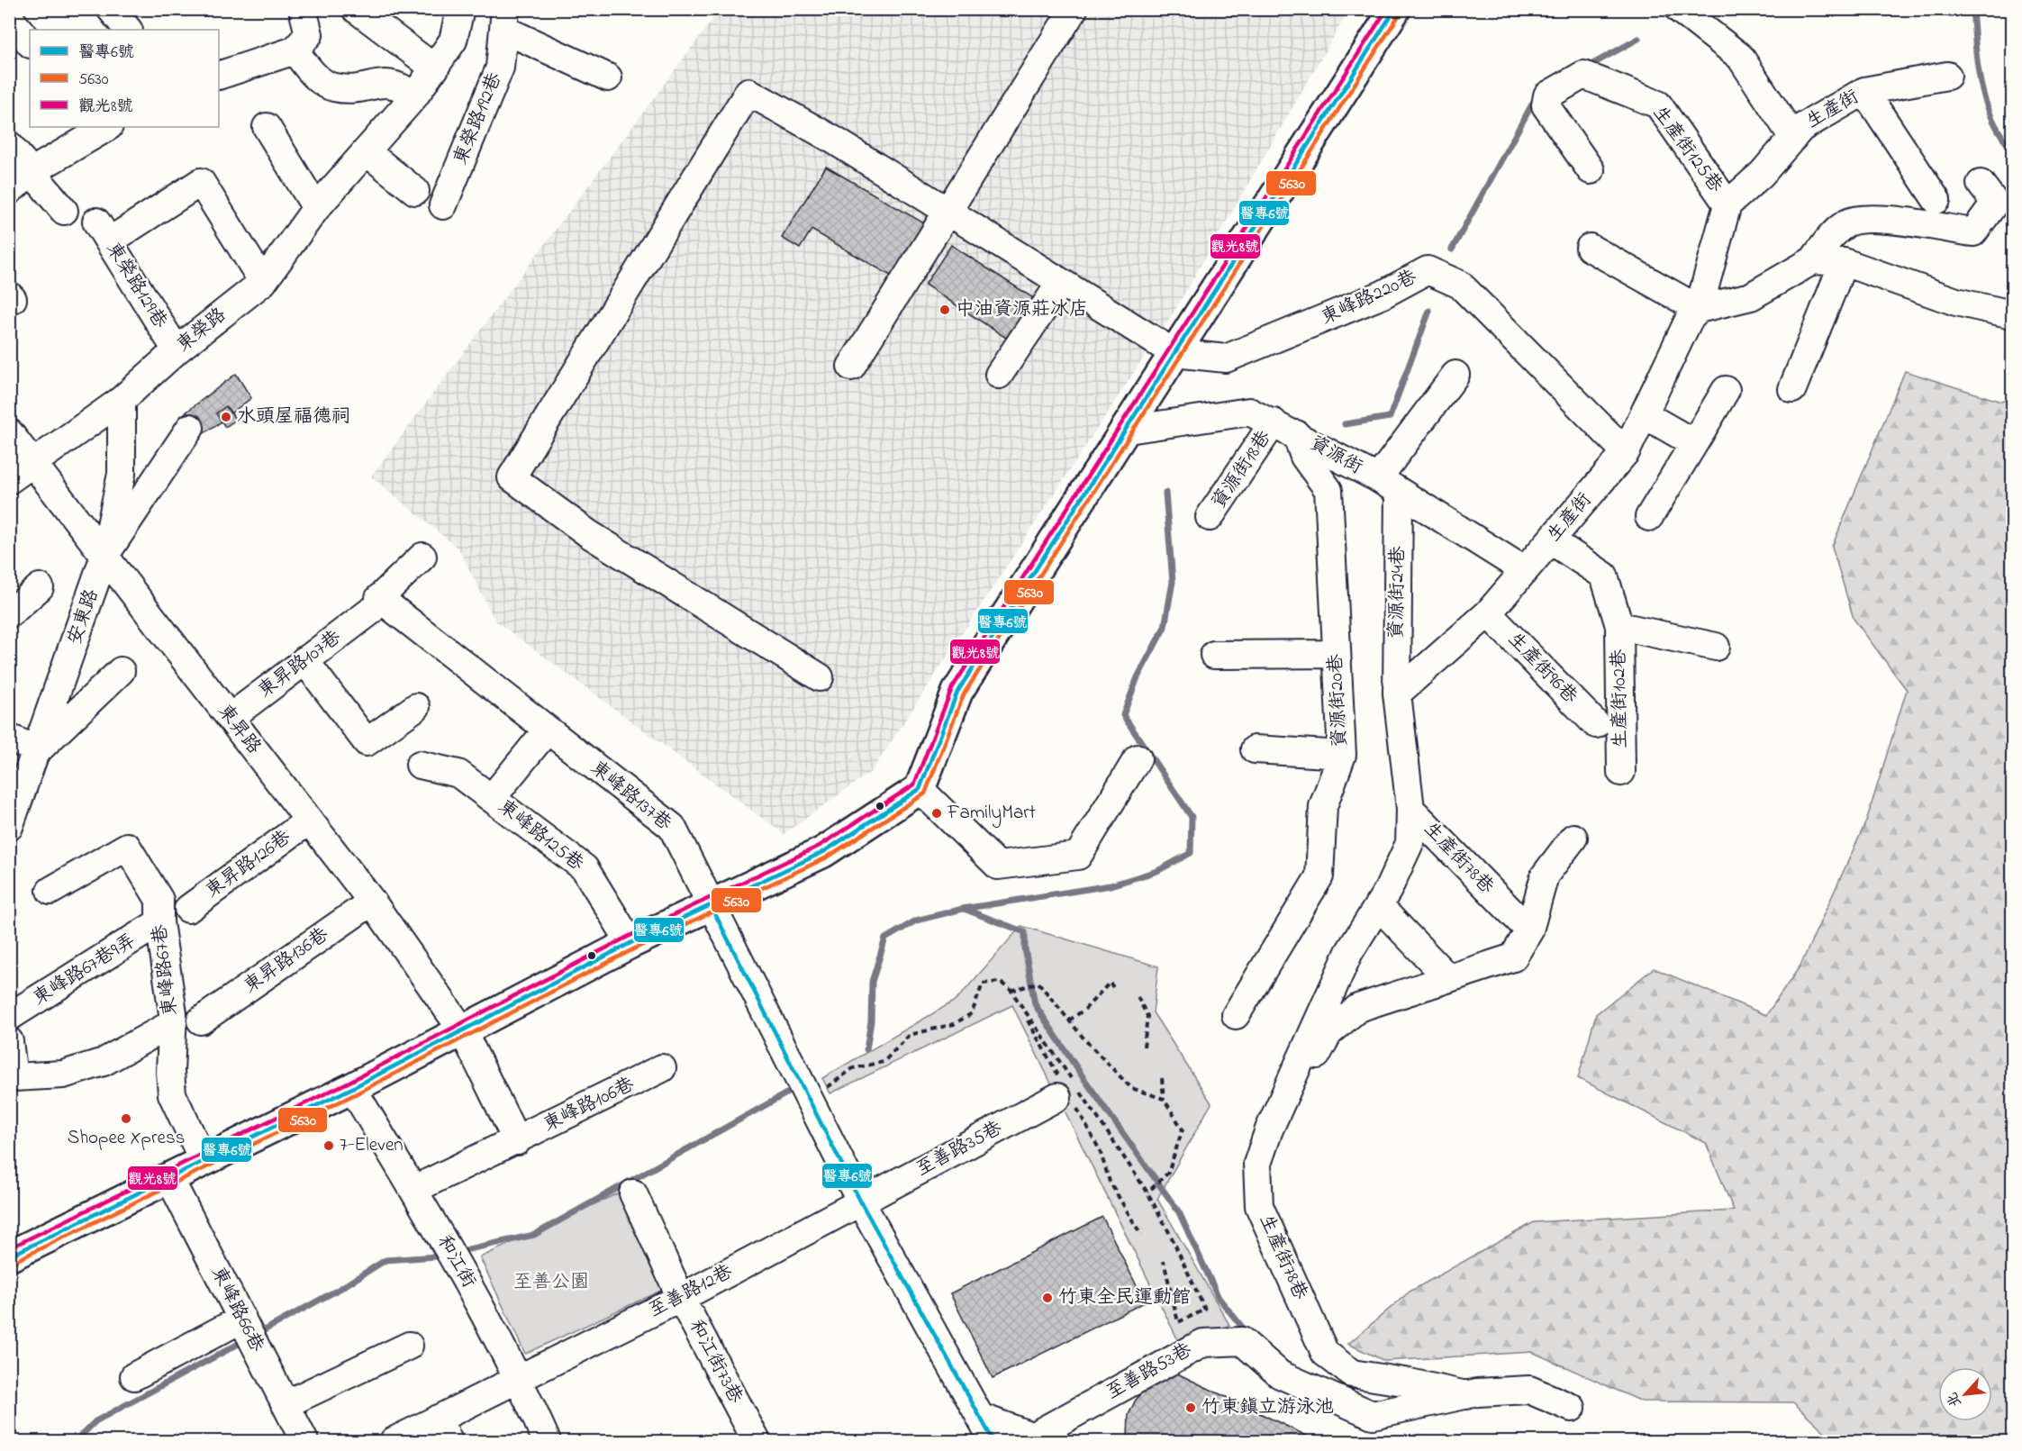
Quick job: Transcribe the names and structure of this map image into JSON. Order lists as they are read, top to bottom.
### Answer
{
  "streets": {
    "street": [
      "生產街",
      "東榮路192巷",
      "生產街125巷",
      "東榮路129巷",
      "東峰路220巷",
      "東榮路",
      "資源街",
      "資源街18巷",
      "資源街24巷",
      "安東路",
      "東昇路107巷",
      "生產街96巷",
      "生產街102巷",
      "資源街20巷",
      "東昇路",
      "東峰路137巷",
      "東峰路125巷",
      "生產街78巷",
      "東昇路126巷",
      "東昇路136巷",
      "東峰路67巷9弄",
      "東峰路67巷",
      "東峰路106巷",
      "至善路35巷",
      "和江街",
      "至善路12巷",
      "東峰路66巷",
      "和江街73巷",
      "至善路53巷"
    ]
  },
  "crossings": [
    ["生產街", "生產街125巷"],
    ["生產街", "東峰路220巷"],
    ["生產街", "資源街"],
    ["生產街", "資源街24巷"],
    ["生產街", "生產街96巷"],
    ["生產街", "生產街102巷"],
    ["生產街", "生產街78巷"],
    ["東榮路129巷", "東榮路"],
    ["東榮路", "安東路"],
    ["東榮路", "東昇路"],
    ["資源街", "資源街18巷"],
    ["資源街", "資源街24巷"],
    ["資源街", "資源街20巷"],
    ["資源街18巷", "資源街20巷"],
    ["資源街24巷", "生產街78巷"],
    ["安東路", "東昇路"],
    ["東昇路107巷", "東昇路"],
    ["東昇路107巷", "東峰路137巷"],
    ["東昇路", "東昇路126巷"],
    ["東昇路", "東昇路136巷"],
    ["東峰路137巷", "至善路35巷"],
    ["東峰路137巷", "至善路12巷"],
    ["生產街78巷", "至善路53巷"],
    ["東峰路67巷9弄", "東峰路67巷"],
    ["東峰路106巷", "和江街"],
    ["至善路35巷", "至善路12巷"],
    ["和江街", "至善路12巷"],
    ["至善路12巷", "和江街73巷"]
  ],
  "parks": ["至善公園"],
  "places": [
    "中油資源莊冰店",
    "水頭屋福德祠",
    "FamilyMart",
    "Shopee Xpress",
    "7-Eleven",
    "竹東全民運動館",
    "竹東鎮立游泳池"
  ],
  "lines": ["transit line 醫專6號", "transit line 觀光8號", "transit line 5630"],
  "legend": ["醫專6號", "5630", "觀光8號"],
  "north": "bottom left"
}
